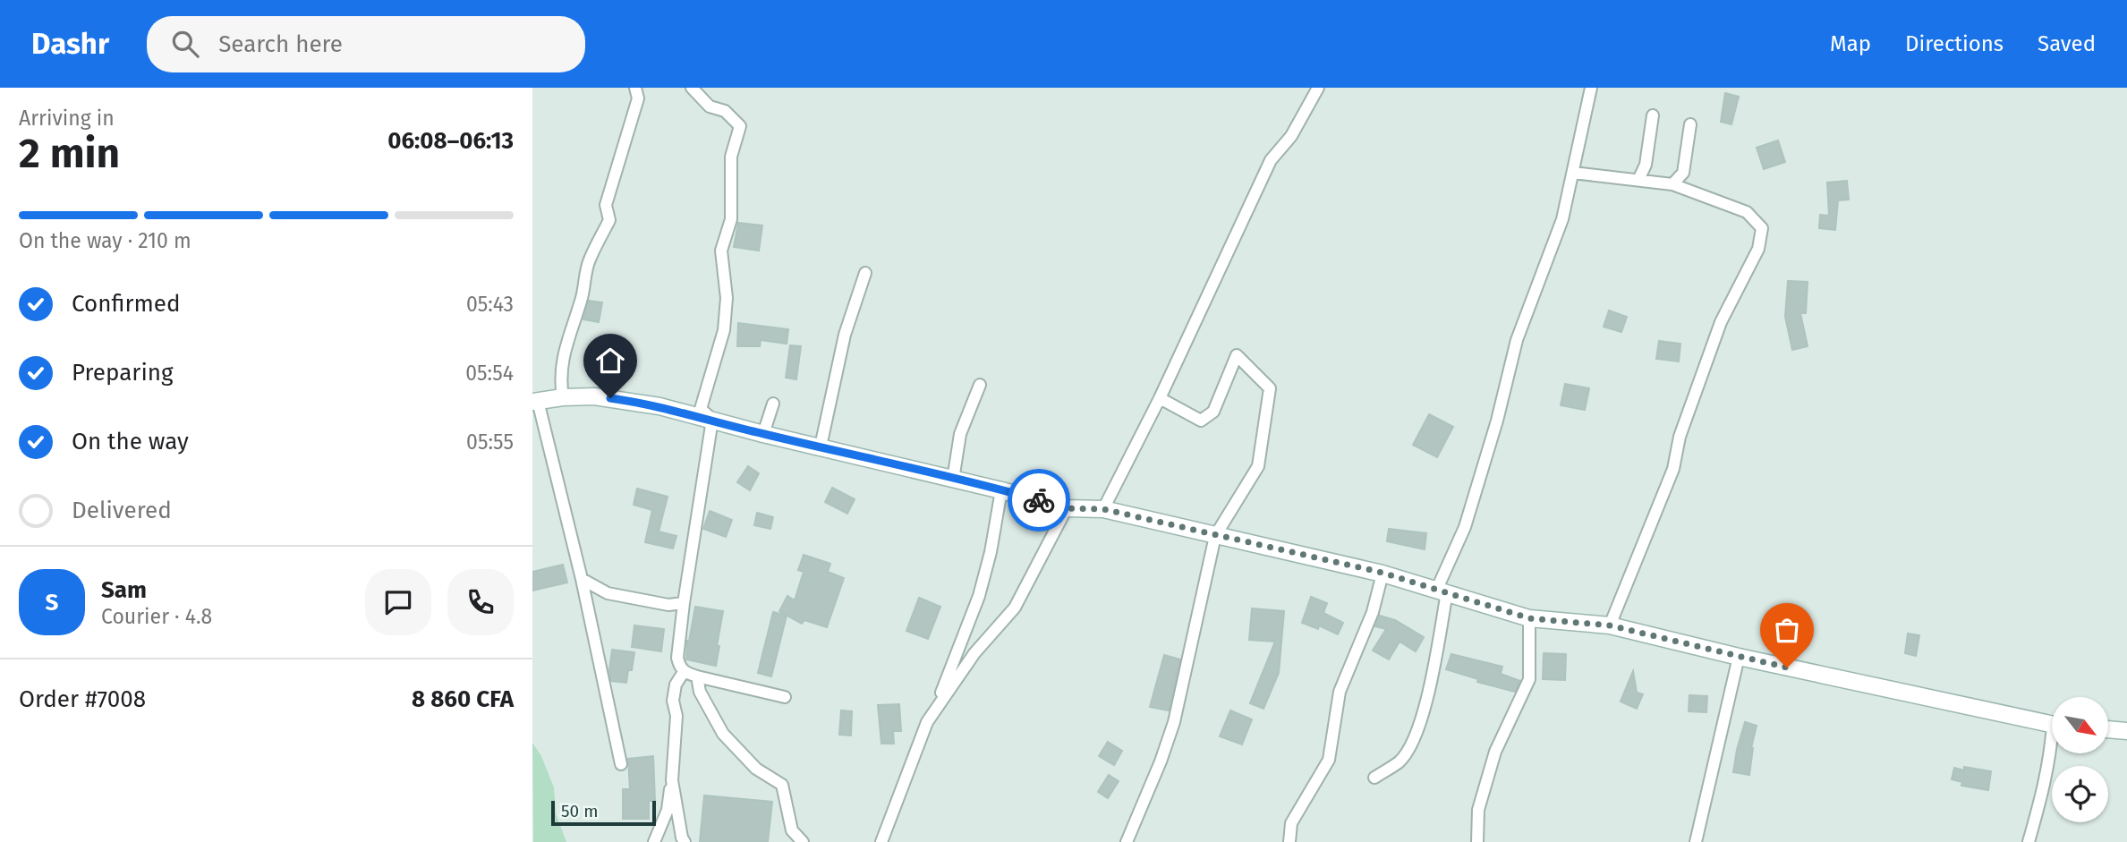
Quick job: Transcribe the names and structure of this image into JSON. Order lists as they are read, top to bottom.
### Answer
{
  "scale_bar": "50 m",
  "north": "bottom right",
  "page": {
    "header": "Dashr",
    "search": "Search here",
    "nav": ["Map", "Directions", "Saved"],
    "heading": ["2 min", "Arriving in", "06:08–06:13"],
    "panel": [
      "Sam",
      "Courier · 4.8",
      "Order #7008",
      "8 860 CFA"
    ],
    "bar": "On the way · 210 m",
    "list": [
      ["Confirmed", "05:43"],
      ["Preparing", "05:54"],
      ["On the way", "05:55"],
      "Delivered"
    ],
    "round": "S",
    "scale": "50 m"
  }
}
